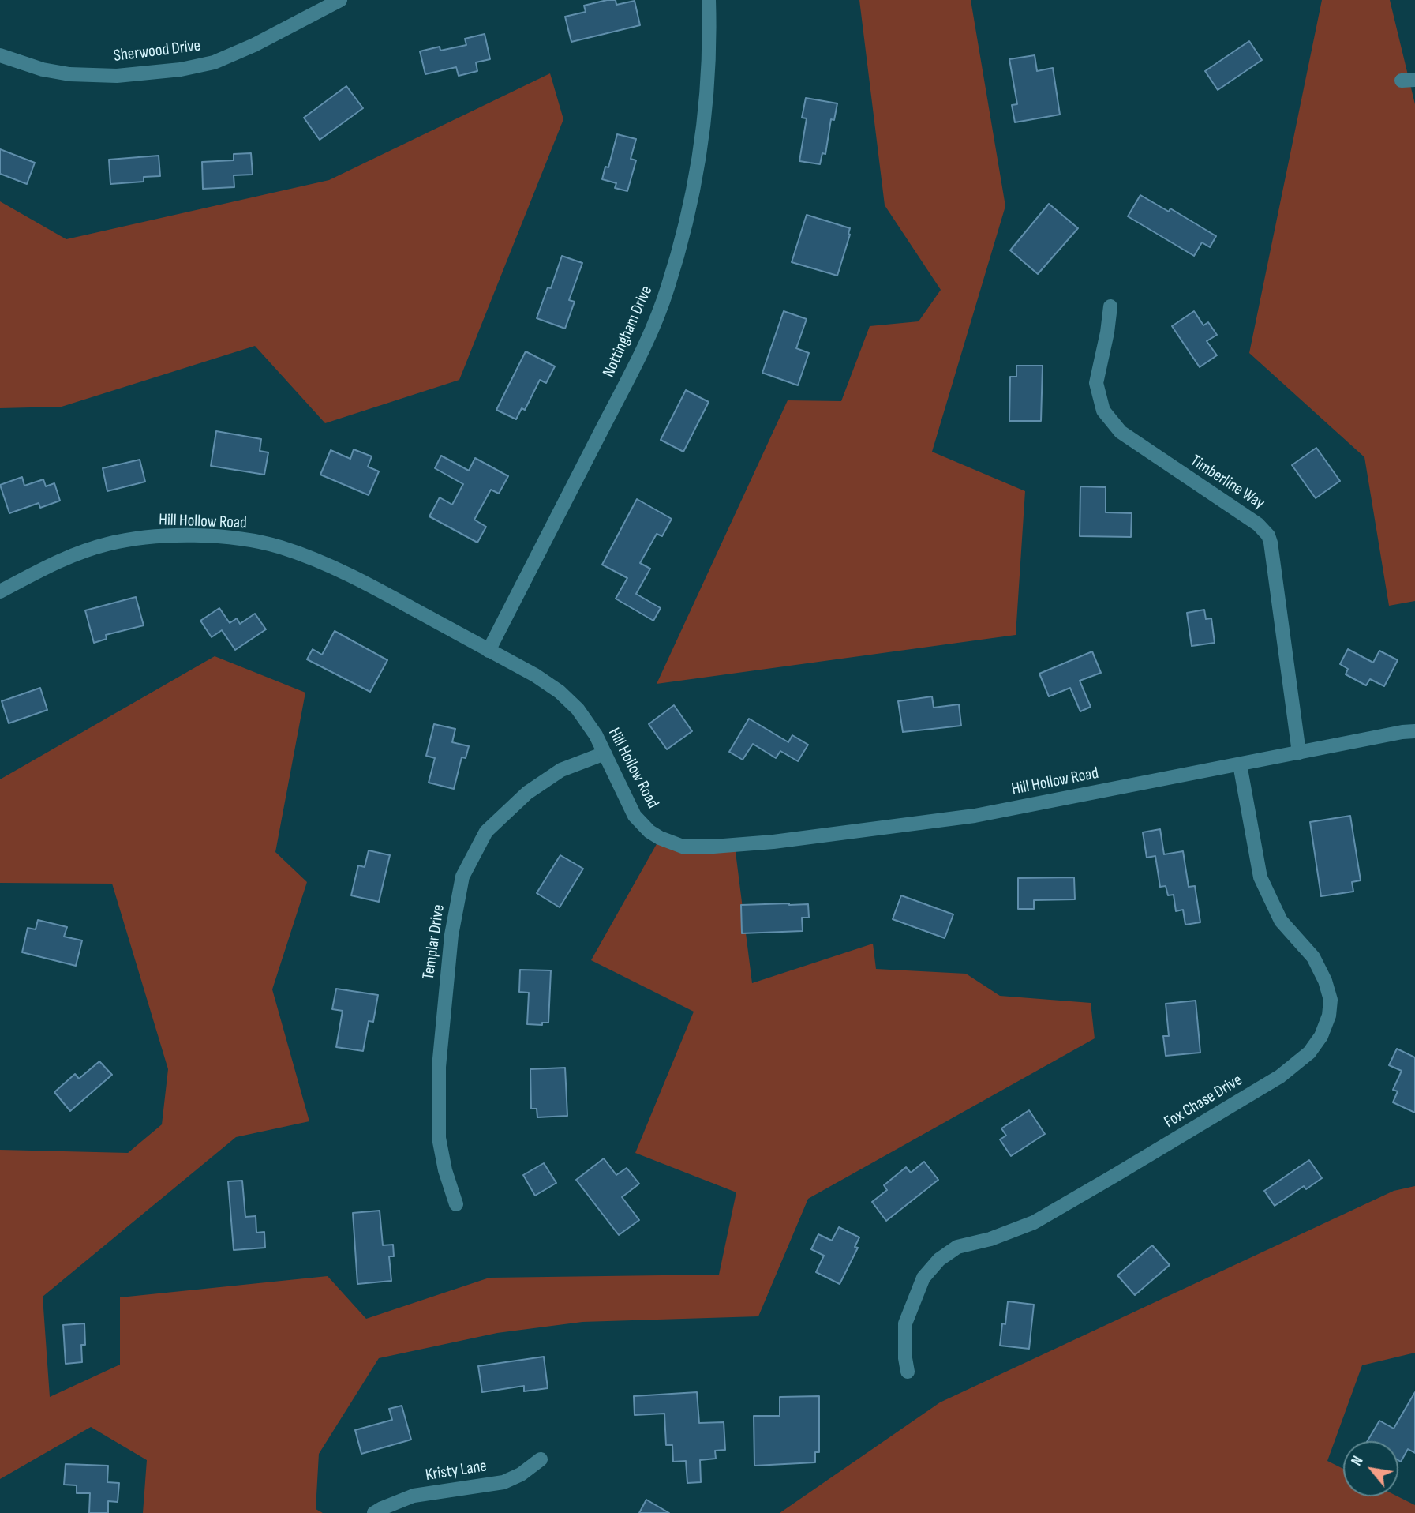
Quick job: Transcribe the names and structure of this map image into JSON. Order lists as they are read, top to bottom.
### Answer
{
  "streets": {
    "street": [
      "Sherwood Drive",
      "Nottingham Drive",
      "Timberline Way",
      "Hill Hollow Road",
      "Templar Drive",
      "Fox Chase Drive",
      "Kristy Lane"
    ]
  },
  "crossings": [
    ["Nottingham Drive", "Hill Hollow Road"],
    ["Timberline Way", "Hill Hollow Road"],
    ["Hill Hollow Road", "Templar Drive"],
    ["Hill Hollow Road", "Fox Chase Drive"]
  ],
  "north": "top left"
}
